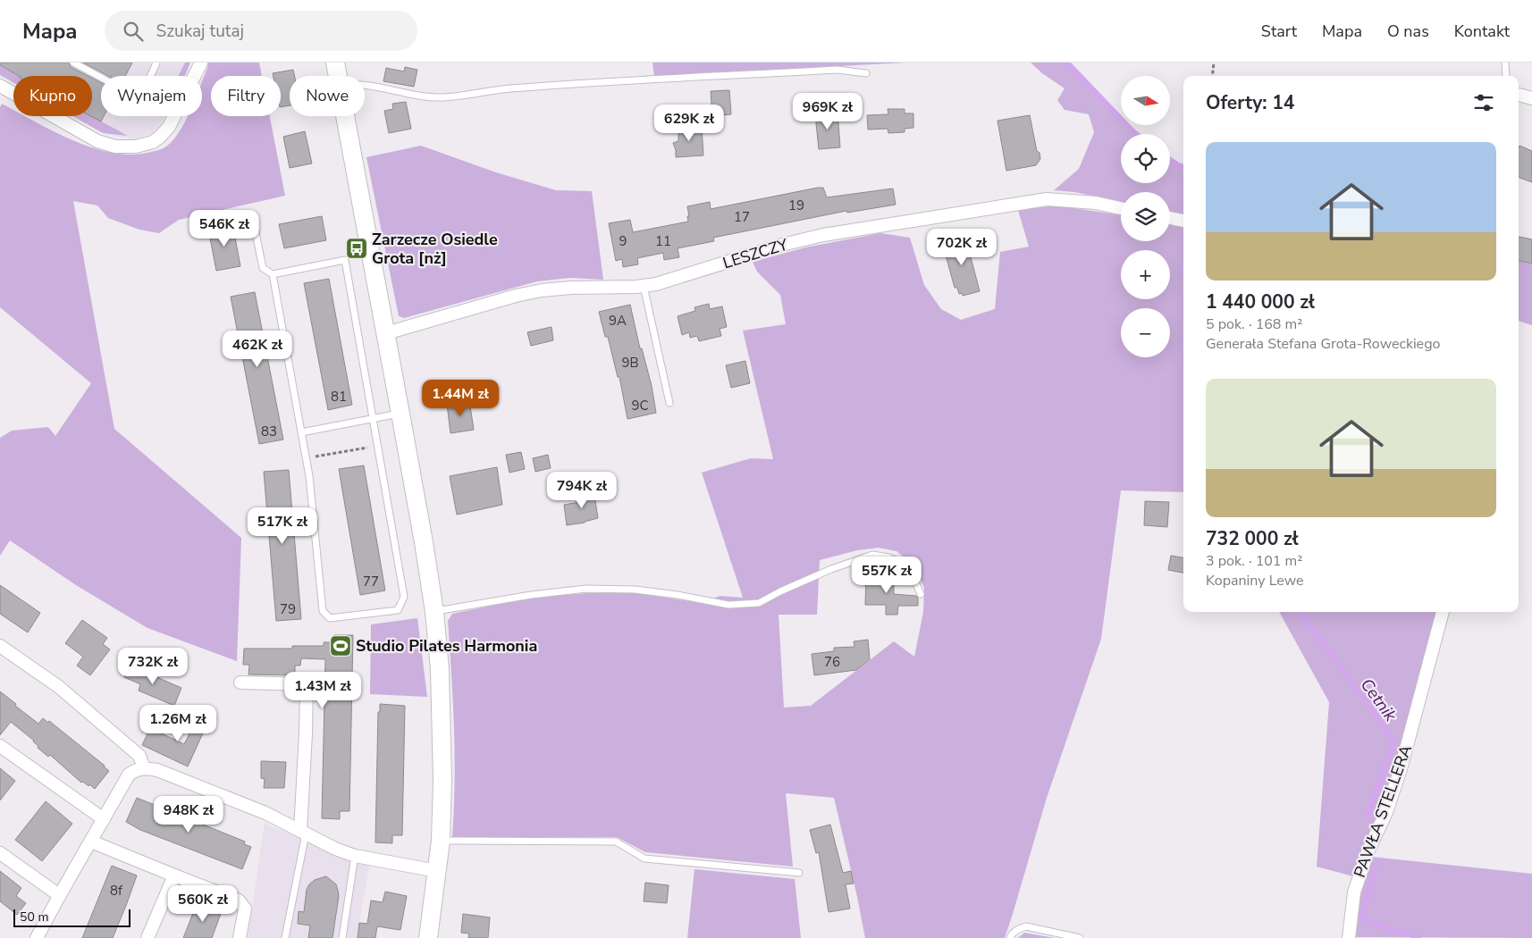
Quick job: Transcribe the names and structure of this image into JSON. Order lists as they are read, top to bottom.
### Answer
{
  "streets": {
    "street": ["LESZCZY", "PAWŁA STELLERA"]
  },
  "water": ["Cetnik"],
  "places": {
    "bus stop": ["Zarzecze Osiedle Grota [nż]"],
    "sports": ["Studio Pilates Harmonia"]
  },
  "house_numbers": [
    "19",
    "17",
    "9",
    "11",
    "9A",
    "9B",
    "81",
    "9C",
    "83",
    "77",
    "79",
    "76",
    "8f"
  ],
  "scale_bar": "50 m",
  "north": "right",
  "page": {
    "header": "Mapa",
    "search": "Szukaj tutaj",
    "nav": [
      "Start",
      "Mapa",
      "O nas",
      "Kontakt"
    ],
    "map_buttons": ["+", "−"],
    "chip": [
      "Kupno",
      "Wynajem",
      "Filtry",
      "Nowe"
    ],
    "heading": "Oferty: 14",
    "price": [
      "969K zł",
      "629K zł",
      "546K zł",
      "702K zł",
      "462K zł",
      "1.44M zł",
      "794K zł",
      "517K zł",
      "557K zł",
      "732K zł",
      "1.43M zł",
      "1.26M zł",
      "948K zł",
      "560K zł"
    ],
    "list": [
      {
        "name": "1 440 000 zł",
        "note": "5 pok. · 168 m² · Generała Stefana Grota-Roweckiego"
      },
      {
        "name": "732 000 zł",
        "note": "3 pok. · 101 m² · Kopaniny Lewe"
      }
    ],
    "scale": "50 m"
  }
}
